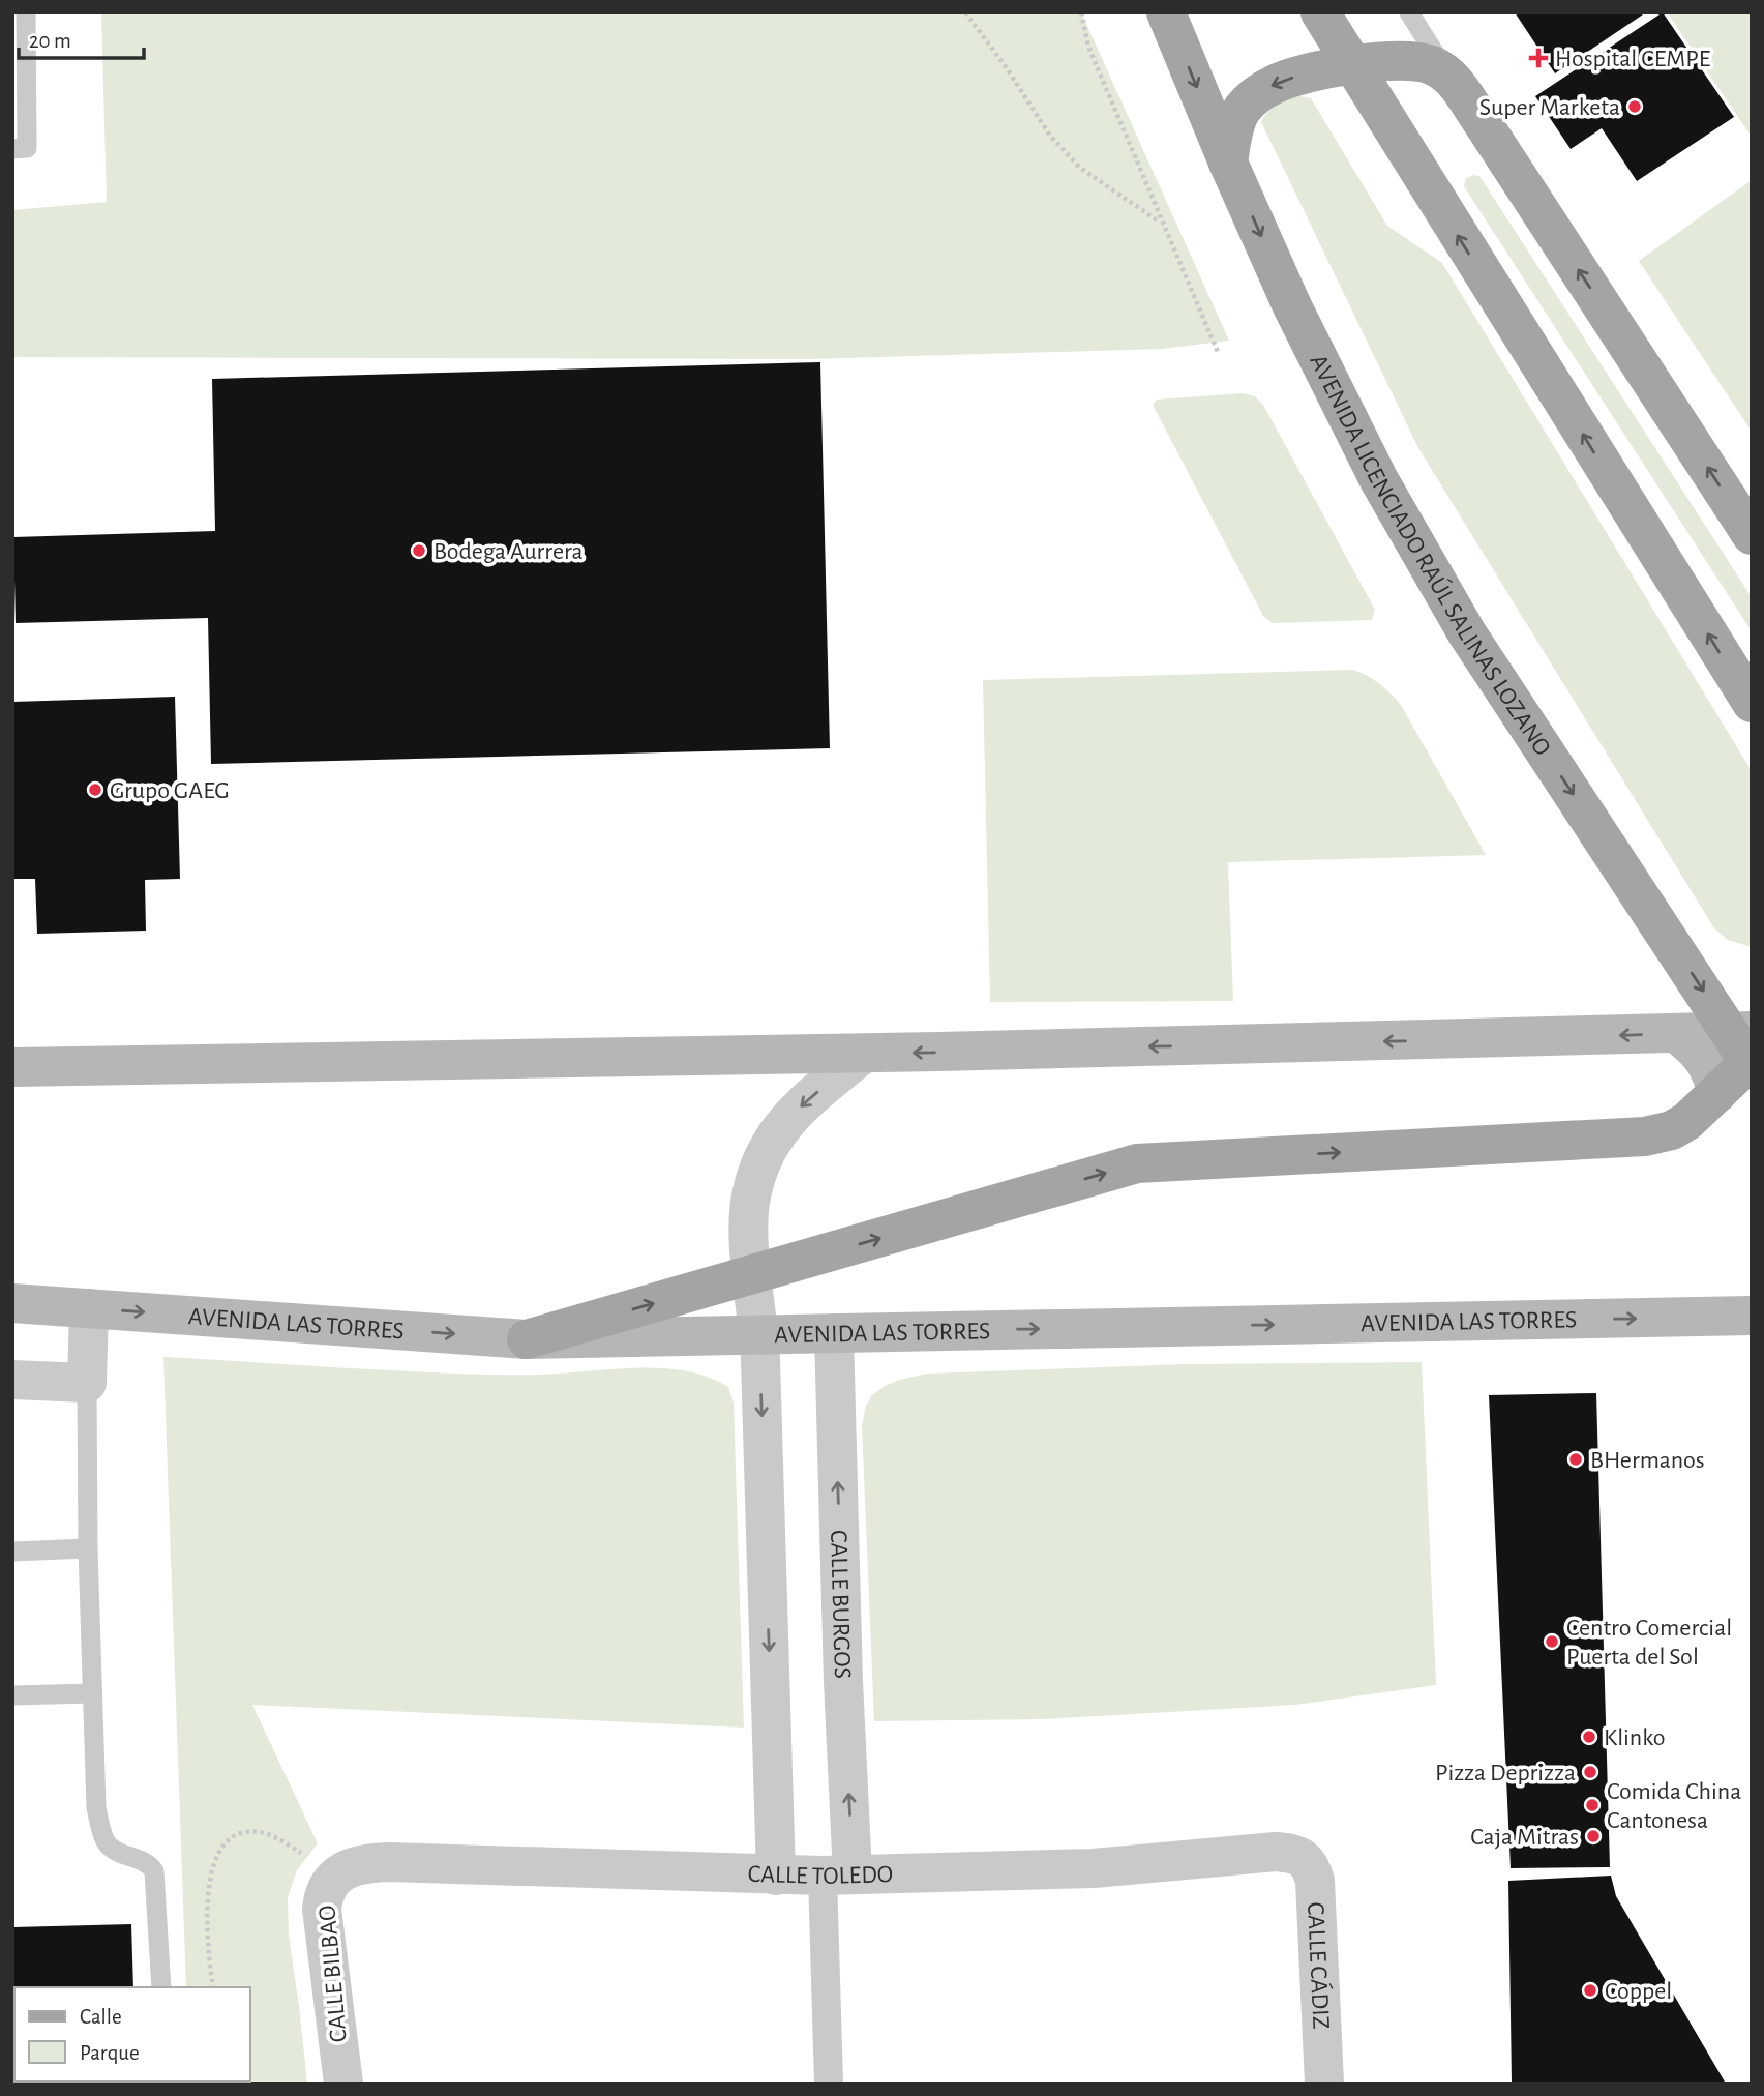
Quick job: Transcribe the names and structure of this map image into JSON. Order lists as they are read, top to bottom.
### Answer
{
  "streets": {
    "main road": ["AVENIDA LICENCIADO RAÚL SALINAS LOZANO", "AVENIDA LAS TORRES"],
    "street": [
      "CALLE BURGOS",
      "CALLE TOLEDO",
      "CALLE CÁDIZ",
      "CALLE BILBAO"
    ]
  },
  "crossings": [
    ["AVENIDA LAS TORRES", "CALLE BURGOS"],
    ["CALLE BURGOS", "CALLE TOLEDO"],
    ["CALLE TOLEDO", "CALLE CÁDIZ"],
    ["CALLE TOLEDO", "CALLE BILBAO"]
  ],
  "places": {
    "health": ["Hospital CEMPE"],
    "other": [
      "Super Marketa",
      "Bodega Aurrera",
      "Grupo GAEG",
      "BHermanos",
      "Centro Comercial Puerta del Sol",
      "Klinko",
      "Pizza Deprizza",
      "Comida China Cantonesa",
      "Caja Mitras",
      "Coppel"
    ]
  },
  "legend": ["Calle", "Parque"],
  "scale_bar": "20 m"
}
